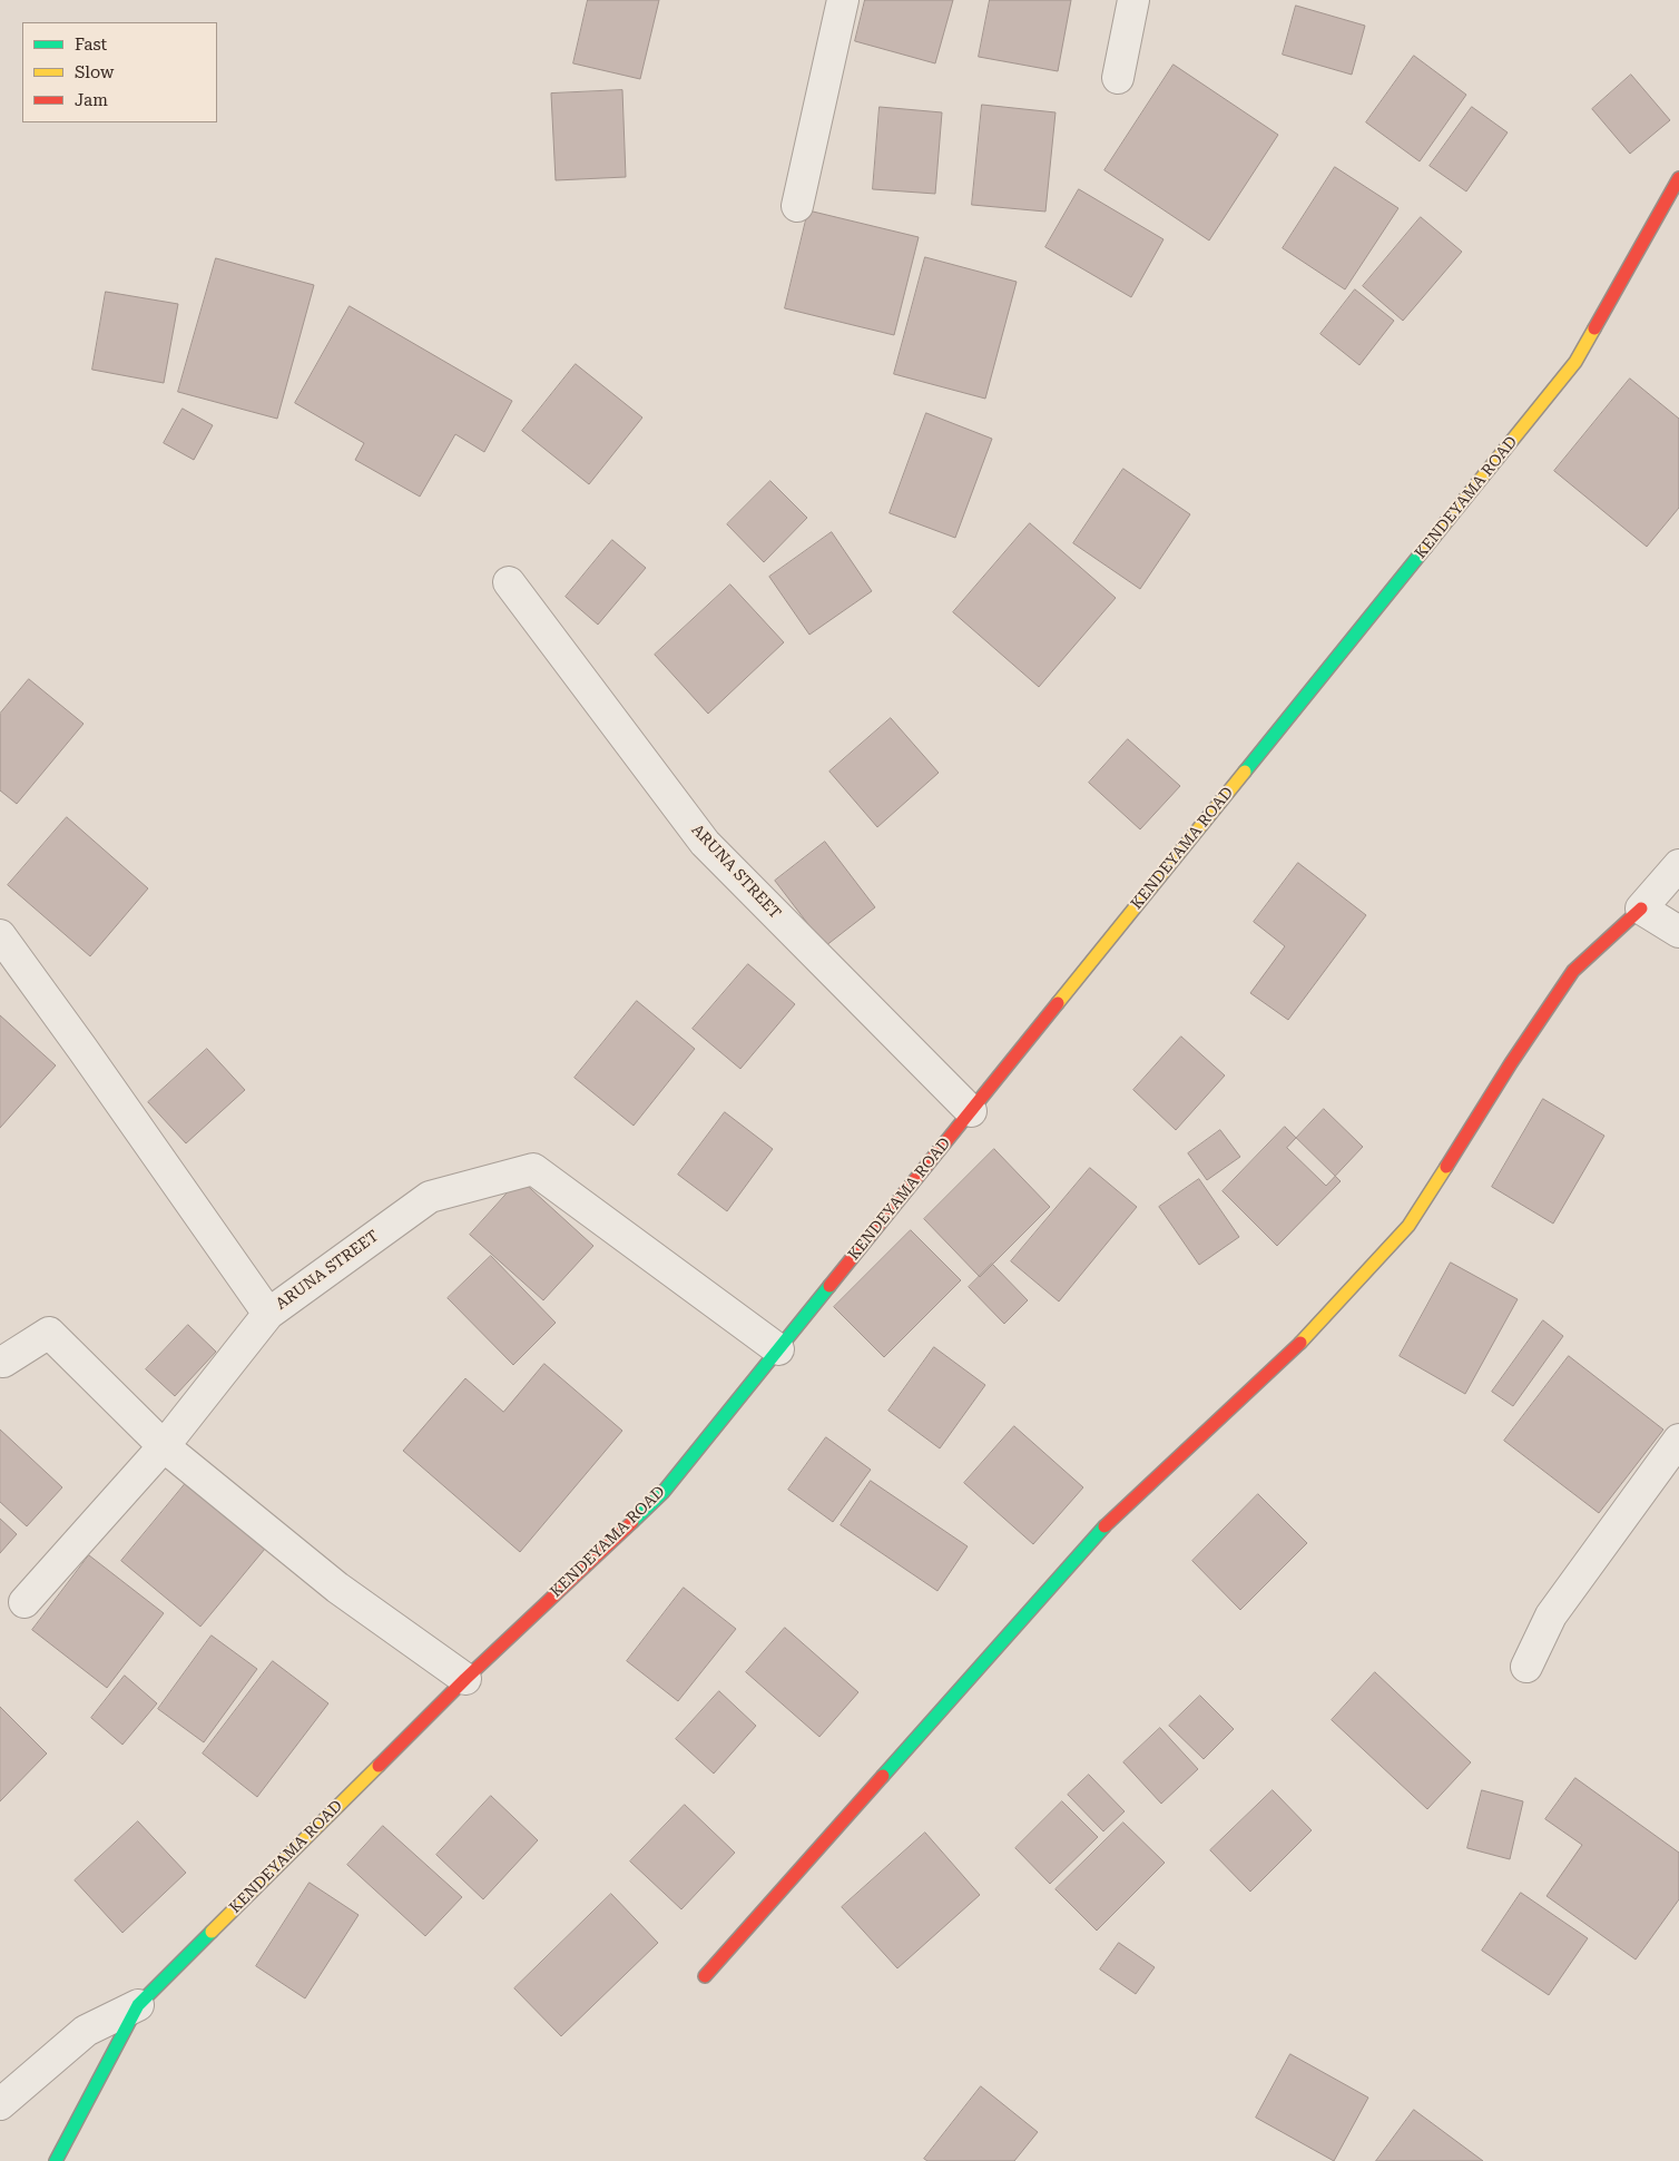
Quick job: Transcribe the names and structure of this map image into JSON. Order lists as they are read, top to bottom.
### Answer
{
  "streets": {
    "street": ["KENDEYAMA ROAD", "ARUNA STREET"]
  },
  "crossings": [
    ["KENDEYAMA ROAD", "ARUNA STREET"]
  ],
  "legend": ["Fast", "Slow", "Jam"]
}
